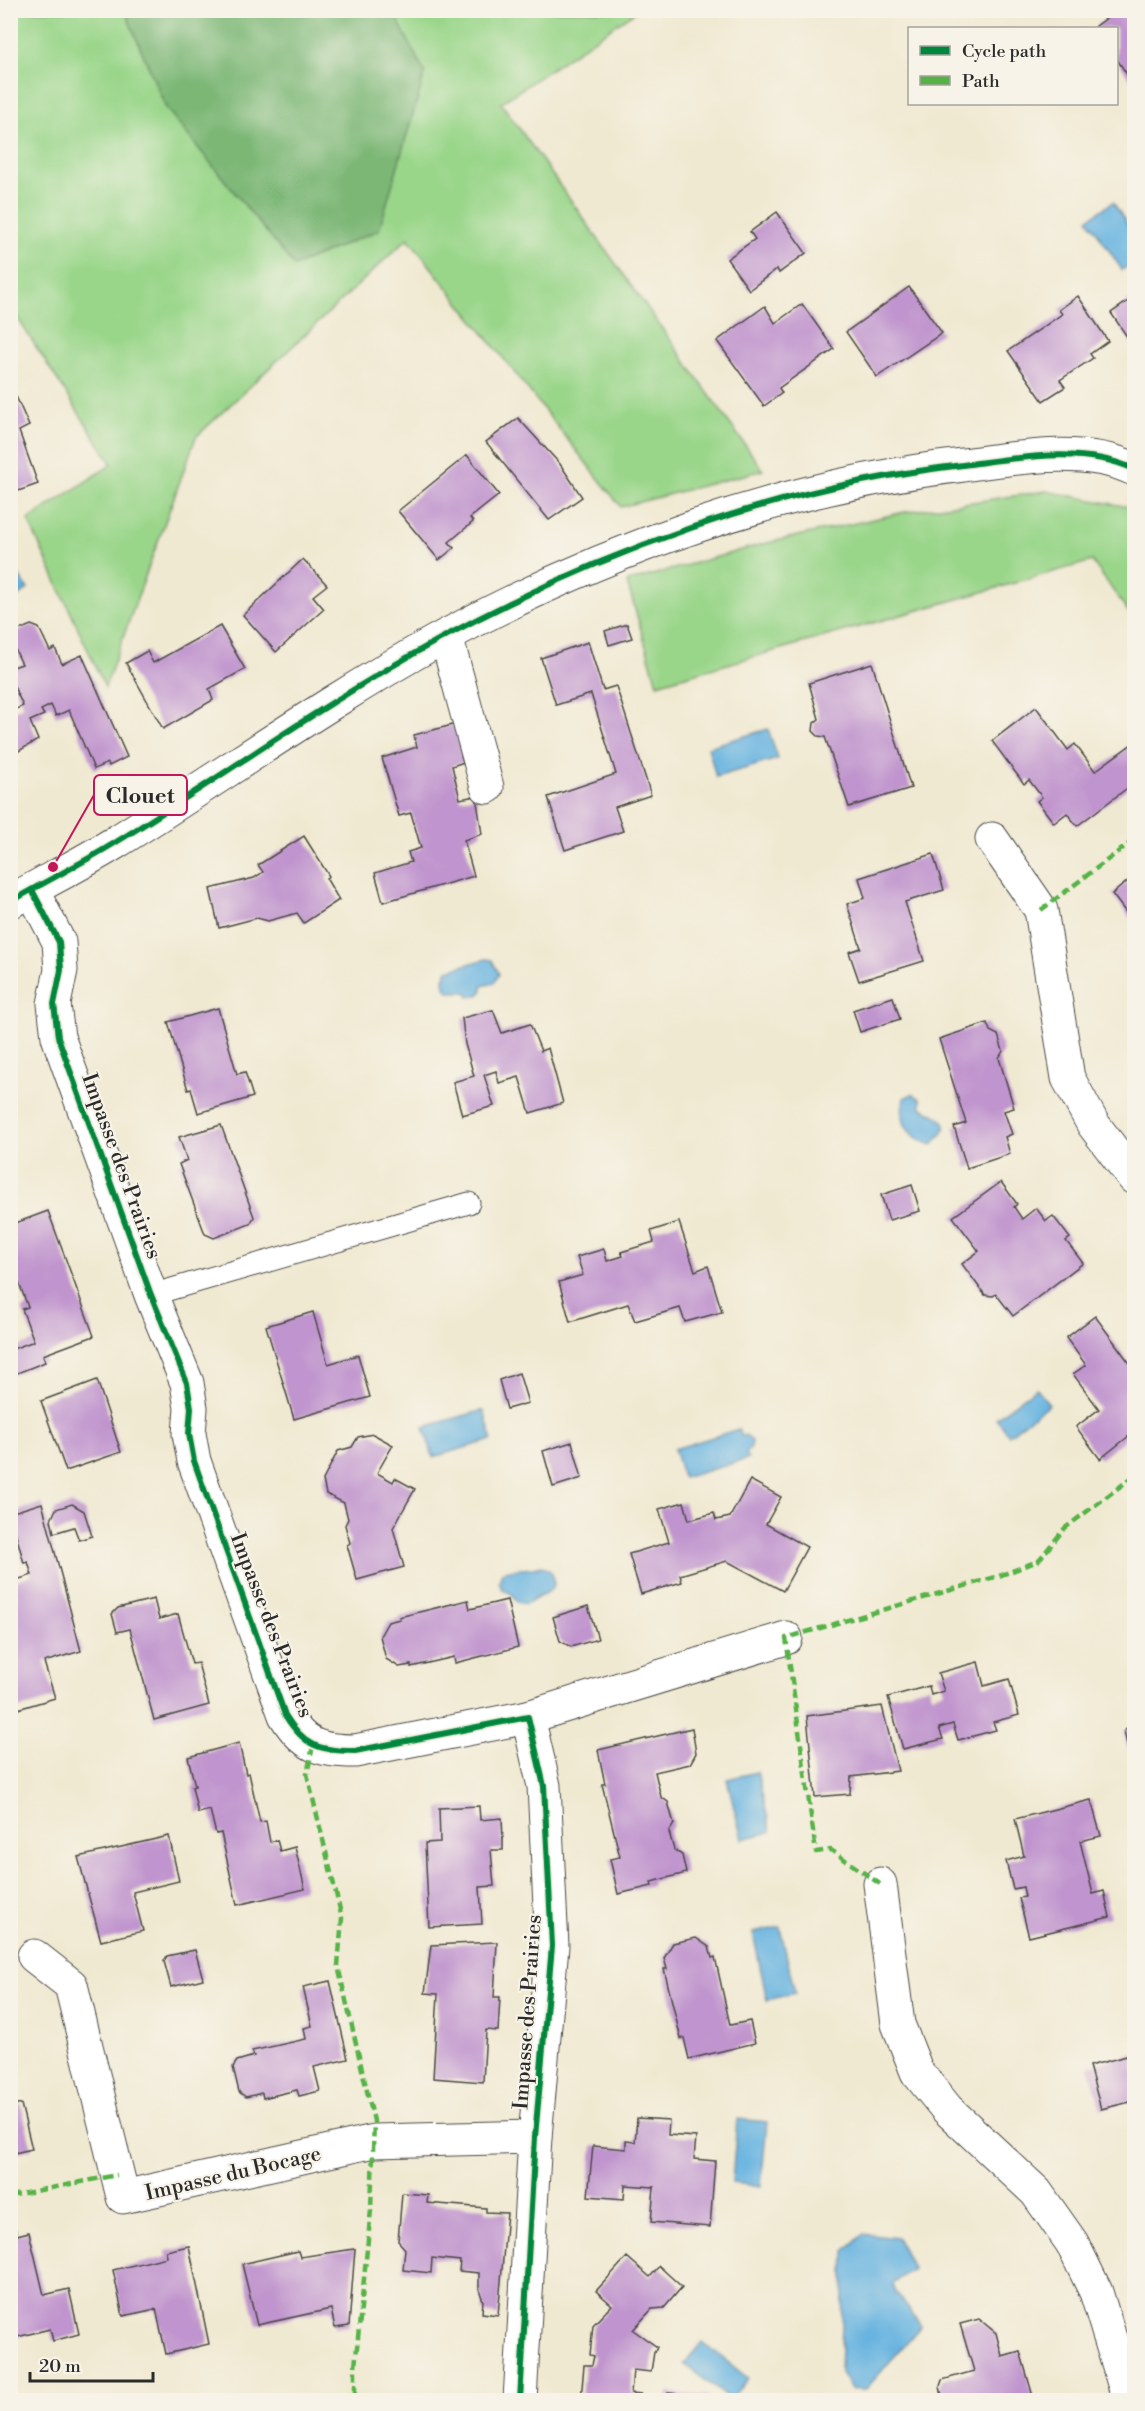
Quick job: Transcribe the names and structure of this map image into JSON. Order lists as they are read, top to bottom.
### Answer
{
  "streets": {
    "street": ["Impasse des Prairies", "Impasse du Bocage"]
  },
  "crossings": [
    ["Impasse des Prairies", "Impasse du Bocage"]
  ],
  "places": ["Clouet"],
  "legend": ["Cycle path", "Path"],
  "scale_bar": "20 m"
}
